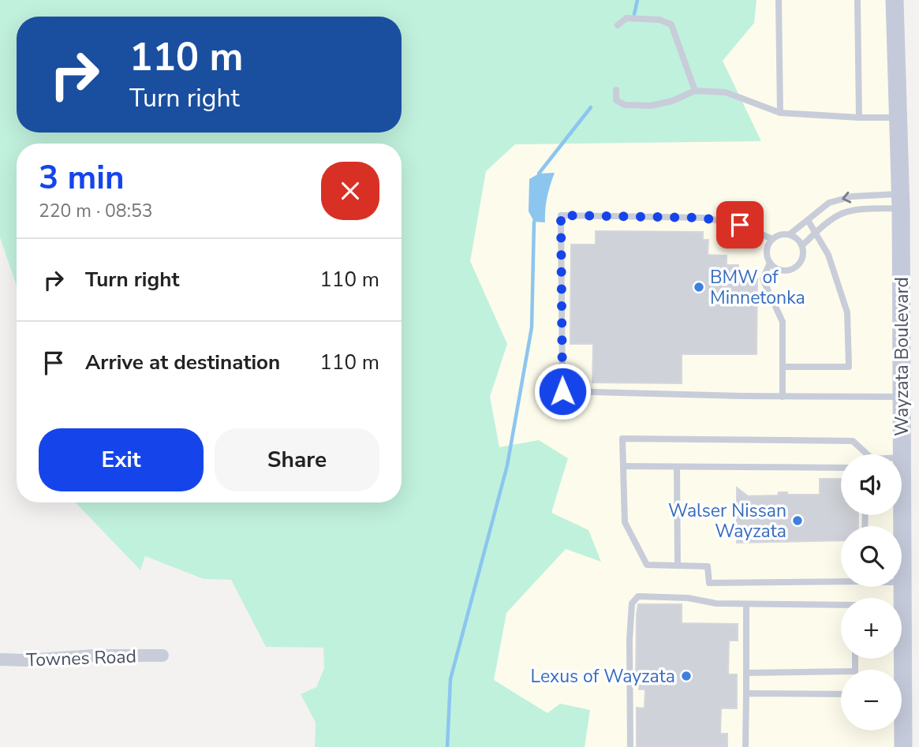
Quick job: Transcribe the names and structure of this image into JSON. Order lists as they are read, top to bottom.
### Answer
{
  "streets": {
    "street": ["Wayzata Boulevard", "Townes Road"]
  },
  "places": ["BMW of Minnetonka", "Walser Nissan Wayzata", "Lexus of Wayzata"],
  "page": {
    "turn": ["110 m", "Turn right"],
    "heading": ["3 min", "220 m · 08:53"],
    "list": [
      {
        "name": "Turn right",
        "value": "110 m"
      },
      {
        "name": "Arrive at destination",
        "value": "110 m"
      }
    ],
    "buttons": ["Exit", "Share"],
    "map_buttons": ["+", "−"]
  }
}
